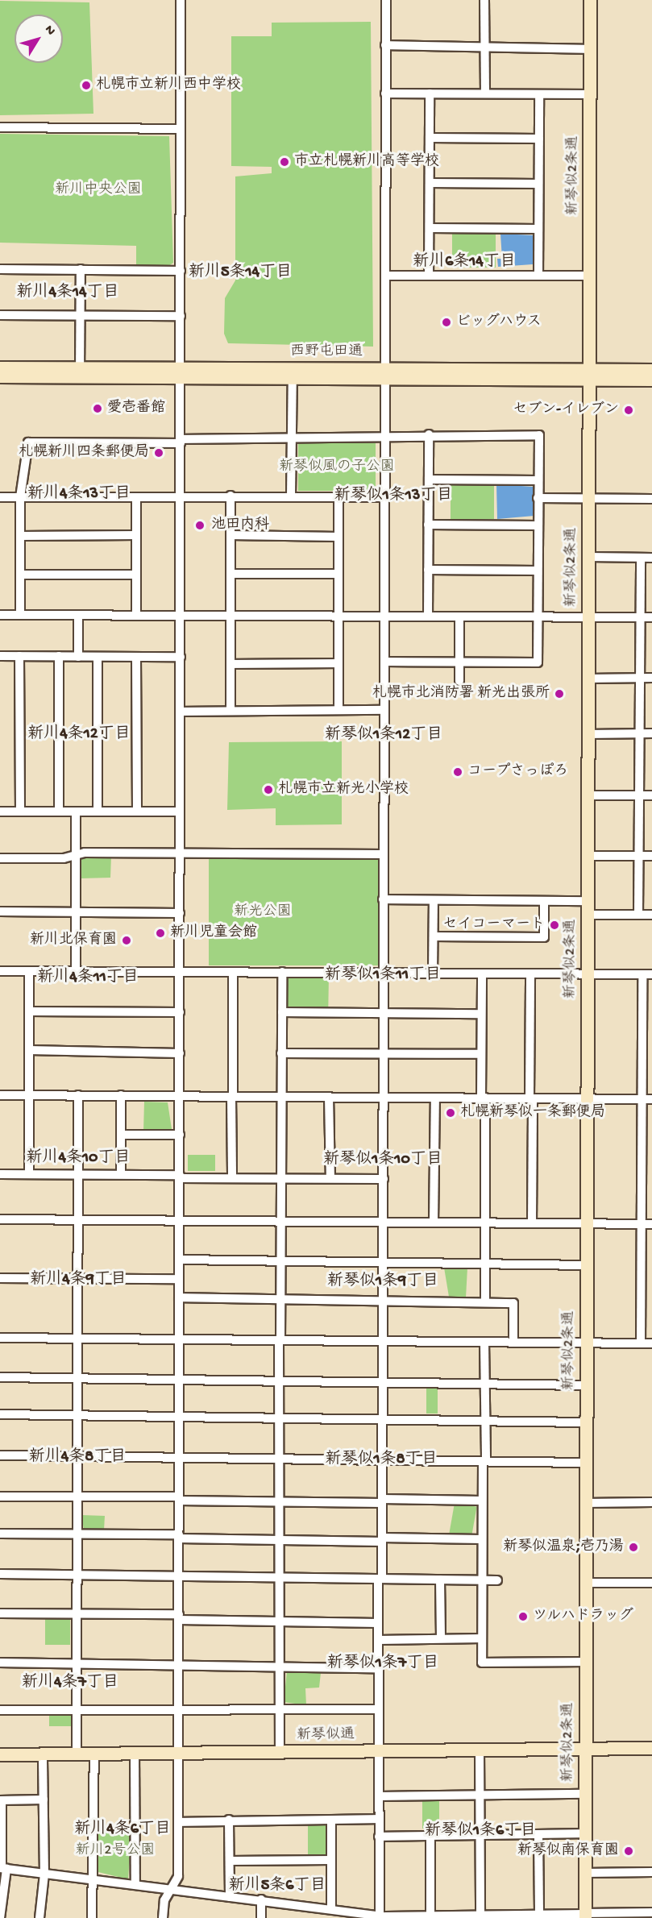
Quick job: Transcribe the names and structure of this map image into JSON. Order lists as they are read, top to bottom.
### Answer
{
  "streets": {
    "street": ["新琴似2条通", "西野屯田通", "新琴似通"]
  },
  "crossings": [
    ["新琴似2条通", "西野屯田通"],
    ["新琴似2条通", "新琴似通"]
  ],
  "districts": [
    "新川6条14丁目",
    "新川5条14丁目",
    "新川4条14丁目",
    "新川4条13丁目",
    "新琴似1条13丁目",
    "新川4条12丁目",
    "新琴似1条12丁目",
    "新琴似1条11丁目",
    "新川4条11丁目",
    "新川4条10丁目",
    "新琴似1条10丁目",
    "新川4条9丁目",
    "新琴似1条9丁目",
    "新川4条8丁目",
    "新琴似1条8丁目",
    "新琴似1条7丁目",
    "新川4条7丁目",
    "新川4条6丁目",
    "新琴似1条6丁目",
    "新川5条6丁目"
  ],
  "parks": [
    "新川中央公園",
    "新琴似風の子公園",
    "新光公園",
    "新川2号公園"
  ],
  "places": [
    "札幌市立新川西中学校",
    "市立札幌新川高等学校",
    "ビッグハウス",
    "愛壱番館",
    "セブン-イレブン",
    "札幌新川四条郵便局",
    "池田内科",
    "札幌市北消防署 新光出張所",
    "コープさっぽろ",
    "札幌市立新光小学校",
    "セイコーマート",
    "新川児童会館",
    "新川北保育園",
    "札幌新琴似一条郵便局",
    "新琴似温泉;壱乃湯",
    "ツルハドラッグ",
    "新琴似南保育園"
  ],
  "north": "top right"
}
